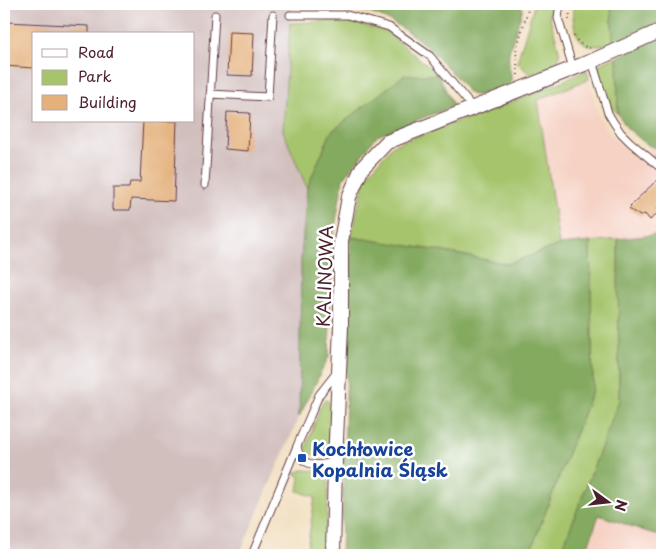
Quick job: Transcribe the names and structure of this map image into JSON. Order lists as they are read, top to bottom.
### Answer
{
  "streets": {
    "street": ["KALINOWA"]
  },
  "places": {
    "transit": ["Kochłowice Kopalnia Śląsk"]
  },
  "legend": ["Road", "Park", "Building"],
  "north": "right"
}
